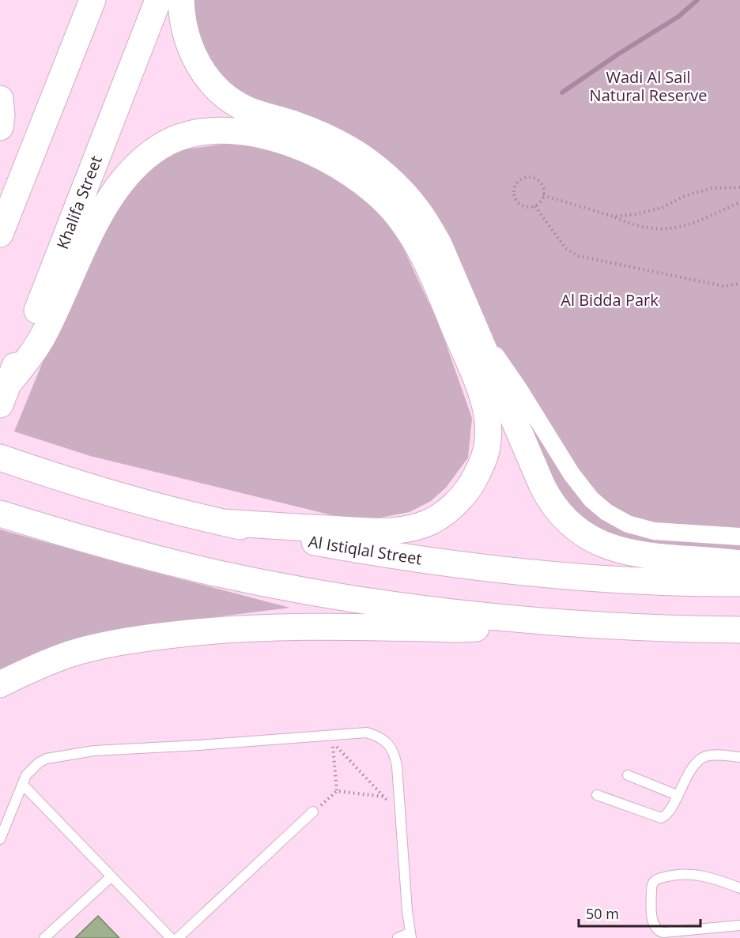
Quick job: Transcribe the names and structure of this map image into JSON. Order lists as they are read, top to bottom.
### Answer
{
  "streets": {
    "main road": ["Khalifa Street", "Al Istiqlal Street"]
  },
  "parks": ["Wadi Al Sail Natural Reserve", "Al Bidda Park"],
  "scale_bar": "50 m"
}
